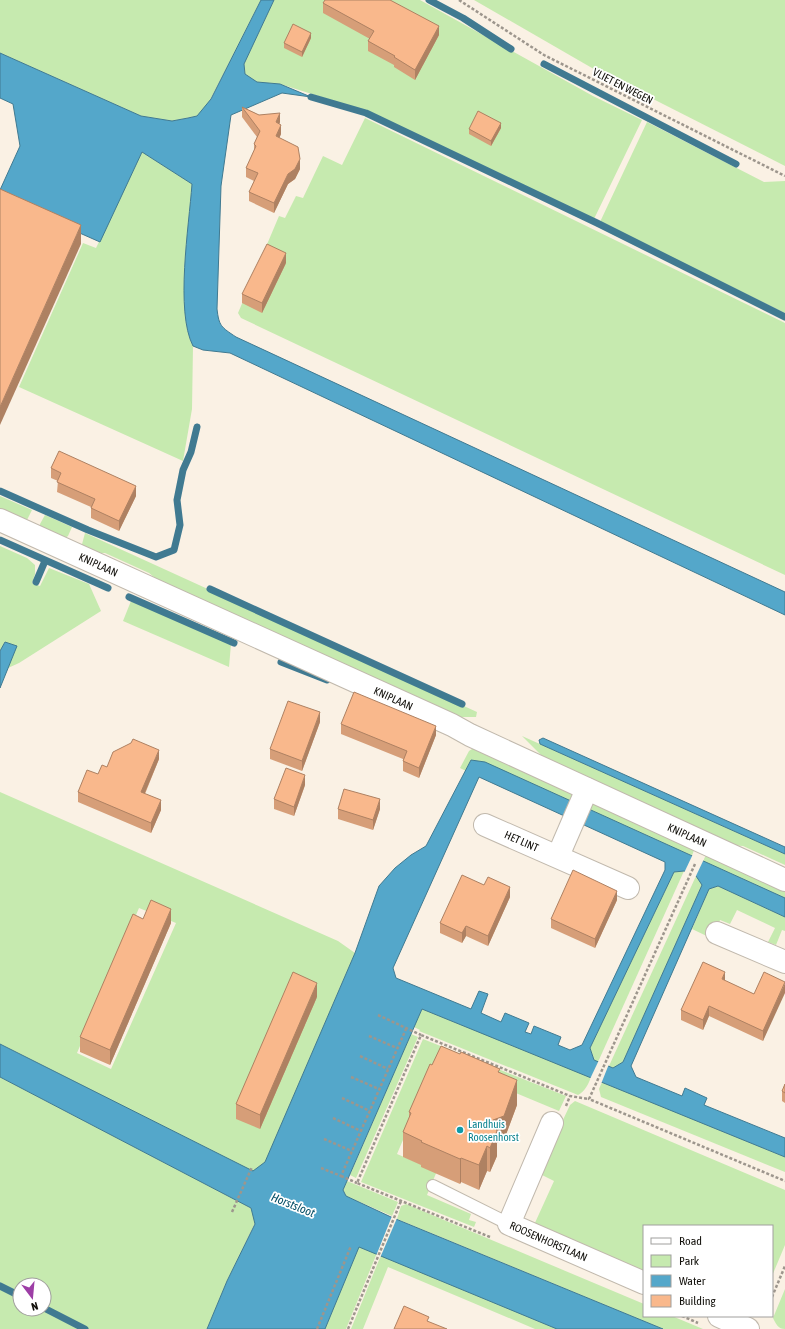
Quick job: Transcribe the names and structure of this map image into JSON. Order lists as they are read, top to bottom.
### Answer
{
  "streets": {
    "street": ["KNIPLAAN", "HET LINT", "ROOSENHORSTLAAN"],
    "path": ["VLIET EN WEGEN"]
  },
  "water": ["Horstsloot"],
  "places": ["Landhuis Roosenhorst"],
  "legend": [
    "Road",
    "Park",
    "Water",
    "Building"
  ],
  "north": "bottom"
}
